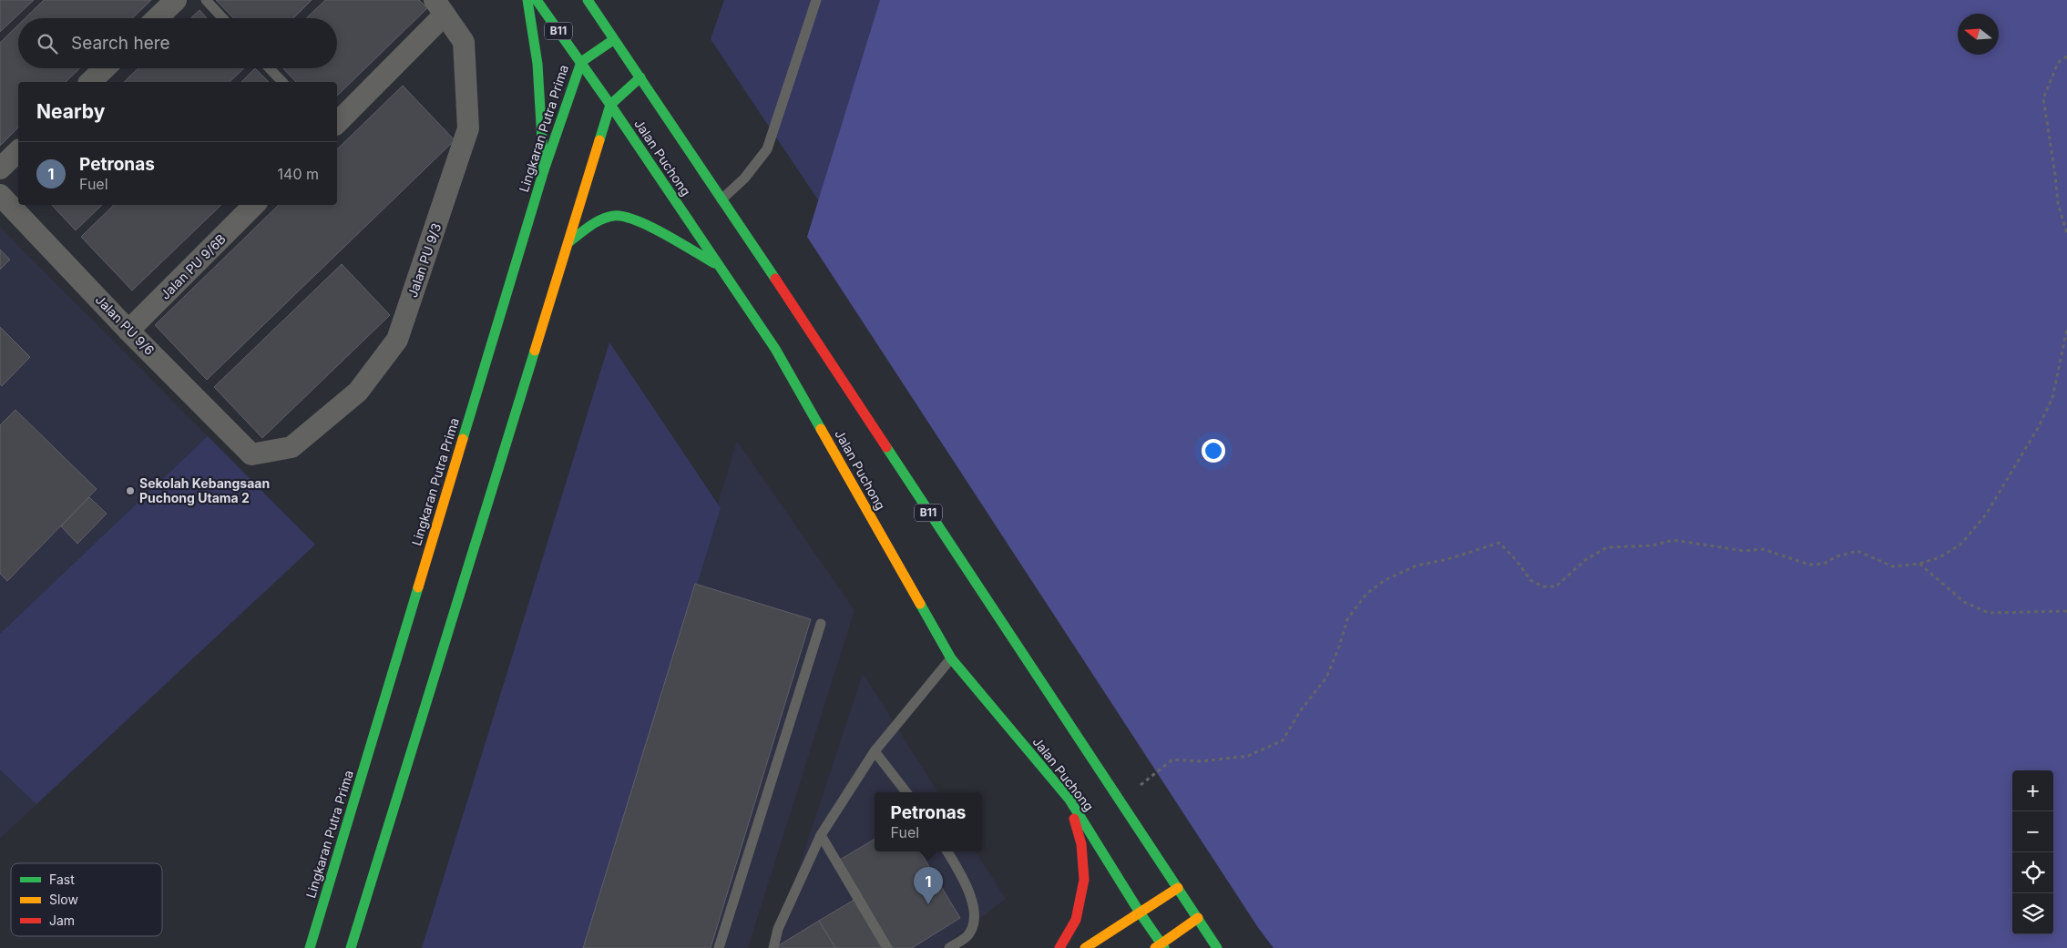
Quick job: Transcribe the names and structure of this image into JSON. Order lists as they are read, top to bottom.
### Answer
{
  "streets": {
    "main road": ["B11", "Lingkaran Putra Prima", "Jalan Puchong"],
    "street": ["Jalan PU 9/3", "Jalan PU 9/6B", "Jalan PU 9/6"]
  },
  "crossings": [
    ["Lingkaran Putra Prima", "Jalan Puchong"],
    ["Jalan PU 9/3", "Jalan PU 9/6"],
    ["Jalan PU 9/6B", "Jalan PU 9/6"]
  ],
  "places": ["Sekolah Kebangsaan Puchong Utama 2"],
  "legend": ["Fast", "Slow", "Jam"],
  "north": "left",
  "page": {
    "search": "Search here",
    "heading": "Nearby",
    "list": [
      {
        "mark": "1",
        "name": "Petronas",
        "note": "Fuel",
        "value": "140 m"
      }
    ],
    "map_buttons": ["+", "−"],
    "popup": ["Petronas", "Fuel"],
    "pins": "1"
  }
}
